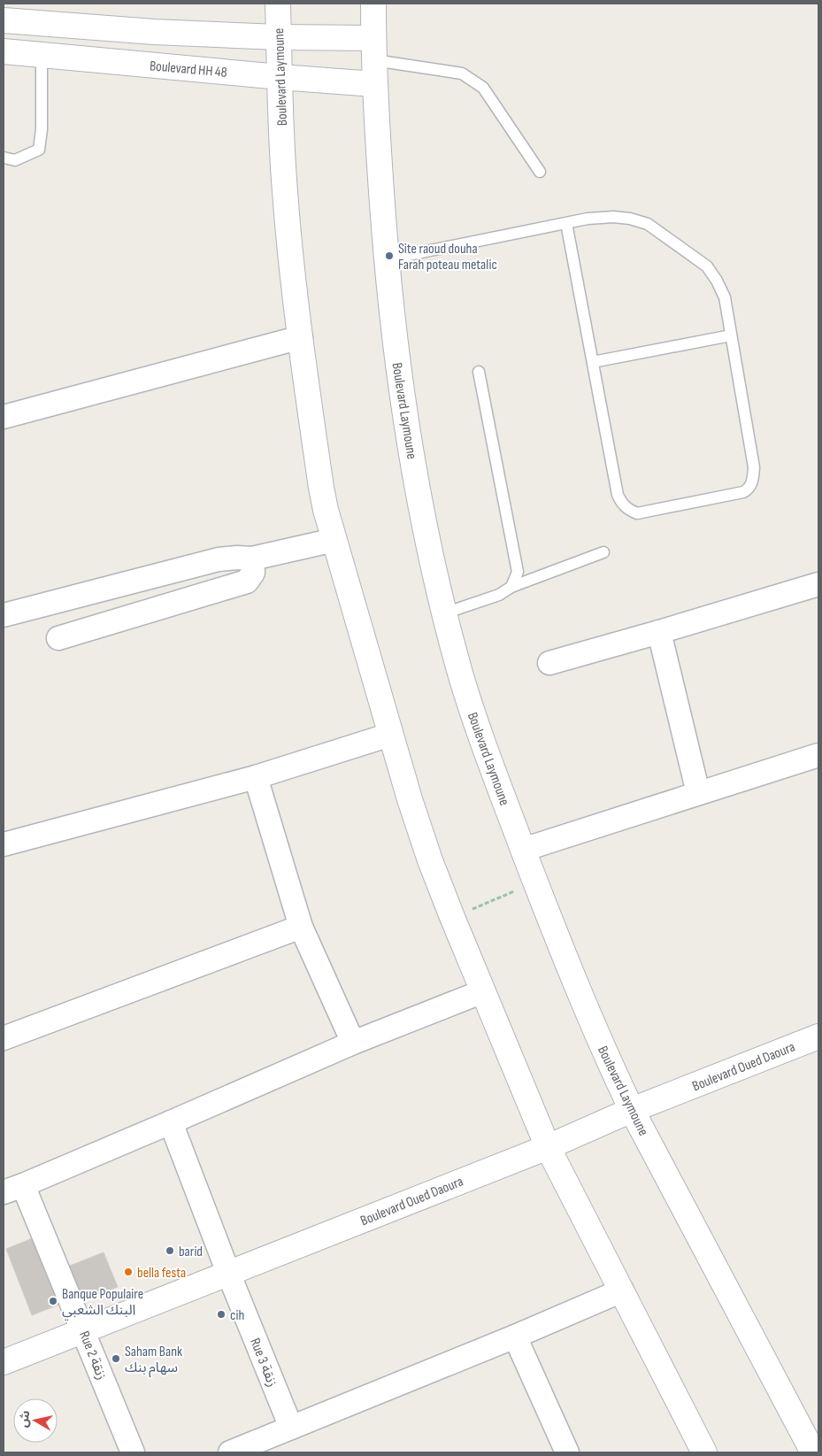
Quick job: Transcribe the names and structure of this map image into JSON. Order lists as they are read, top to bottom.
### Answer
{
  "streets": {
    "main road": ["Boulevard HH 48", "Boulevard Laymoune", "Boulevard Oued Daoura"],
    "street": ["Rue 2 زنقة", "Rue 3 زنقة"]
  },
  "crossings": [
    ["Boulevard HH 48", "Boulevard Laymoune"],
    ["Boulevard Laymoune", "Boulevard Oued Daoura"],
    ["Boulevard Oued Daoura", "Rue 2 زنقة"],
    ["Boulevard Oued Daoura", "Rue 3 زنقة"]
  ],
  "places": [
    "Site raoud douha Farah poteau metalic",
    "barid",
    "bella festa",
    "Banque Populaire البنك الشعبي",
    "cih",
    "Saham Bank سهام بنك"
  ],
  "north": "left"
}
